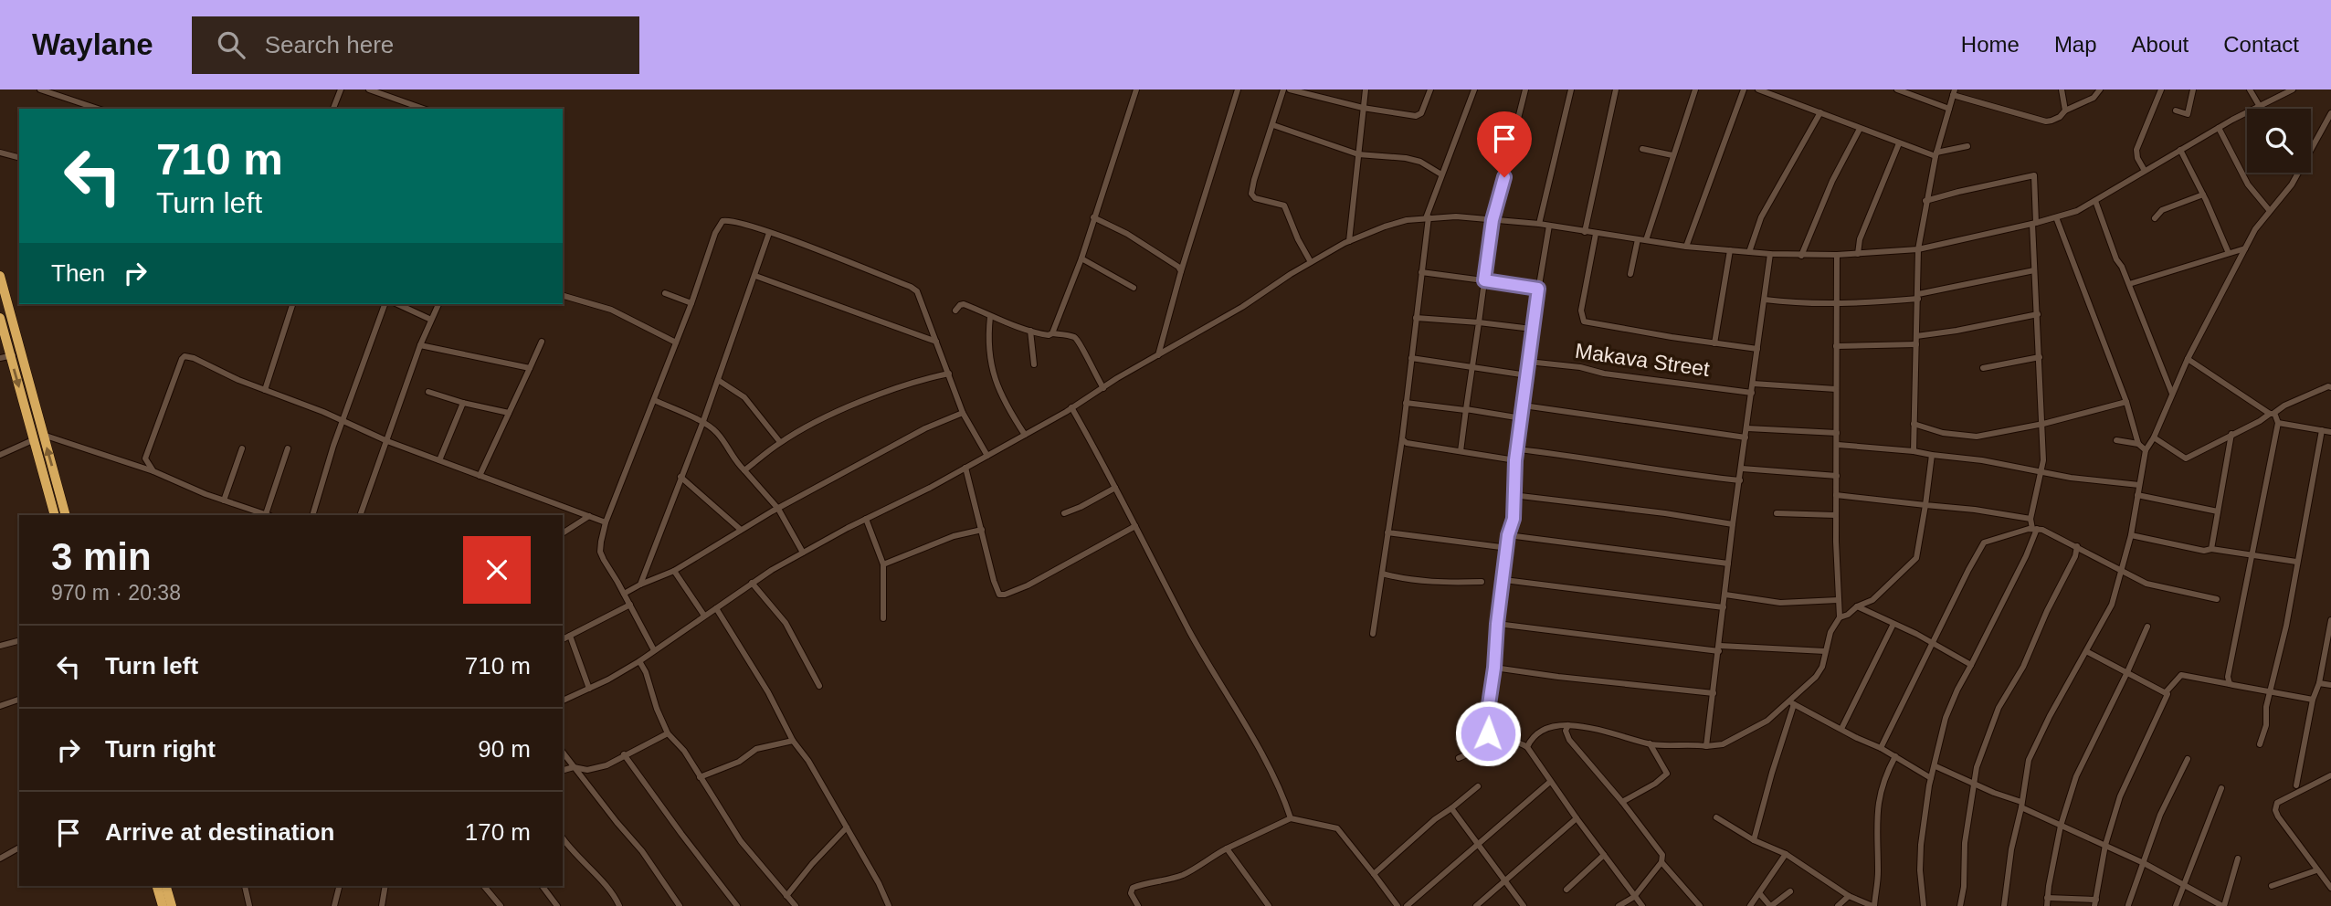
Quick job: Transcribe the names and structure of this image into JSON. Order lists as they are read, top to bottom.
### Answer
{
  "streets": {
    "street": ["Makava Street"]
  },
  "page": {
    "header": "Waylane",
    "search": "Search here",
    "nav": [
      "Home",
      "Map",
      "About",
      "Contact"
    ],
    "turn": ["710 m", "Turn left"],
    "then": "Then",
    "heading": ["3 min", "970 m · 20:38"],
    "list": [
      {
        "name": "Turn left",
        "value": "710 m"
      },
      {
        "name": "Turn right",
        "value": "90 m"
      },
      {
        "name": "Arrive at destination",
        "value": "170 m"
      }
    ]
  }
}
